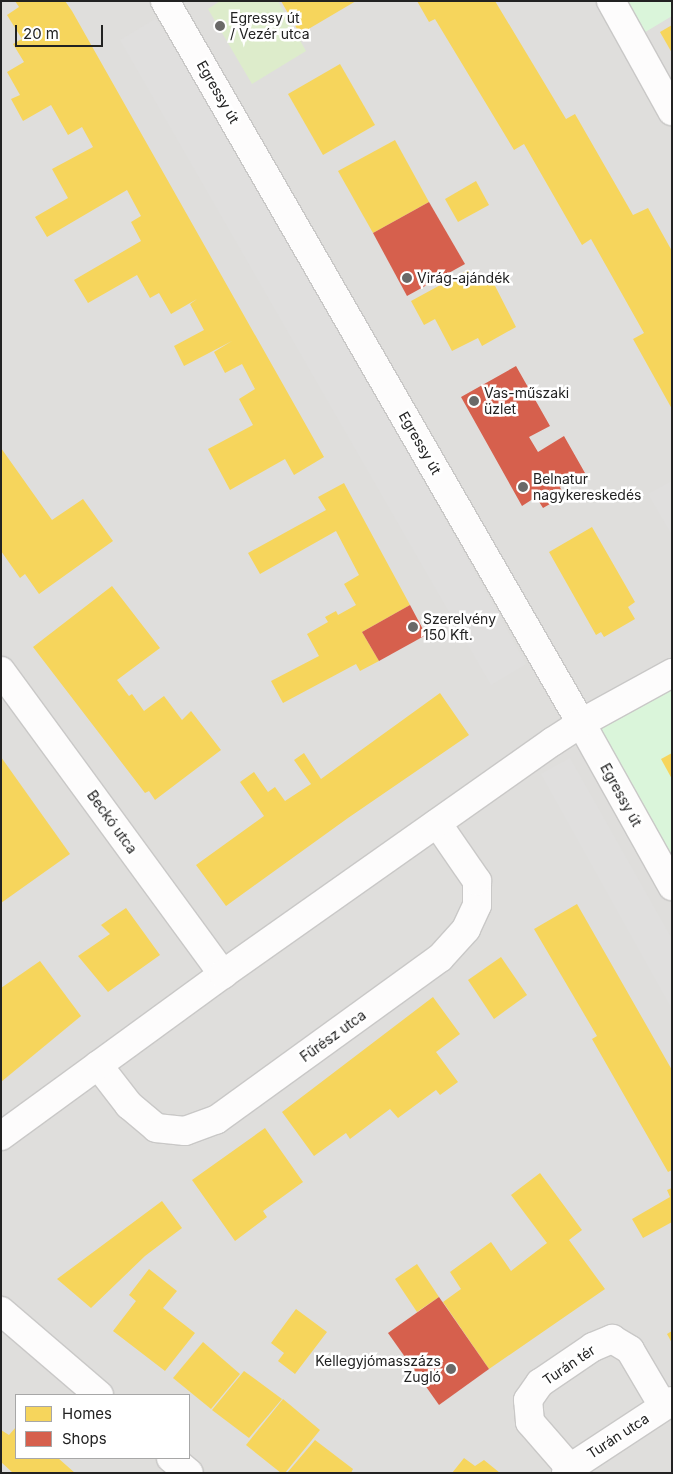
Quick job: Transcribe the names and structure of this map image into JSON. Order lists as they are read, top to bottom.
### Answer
{
  "streets": {
    "street": [
      "Egressy út",
      "Beckó utca",
      "Fűrész utca",
      "Turán tér",
      "Turán utca"
    ]
  },
  "crossings": [
    ["Turán tér", "Turán utca"]
  ],
  "places": [
    "Egressy út / Vezér utca",
    "Virág-ajándék",
    "Vas-műszaki üzlet",
    "Belnatur nagykereskedés",
    "Szerelvény 150 Kft.",
    "Kellegyjómasszázs Zugló"
  ],
  "legend": ["Homes", "Shops"],
  "scale_bar": "20 m"
}
